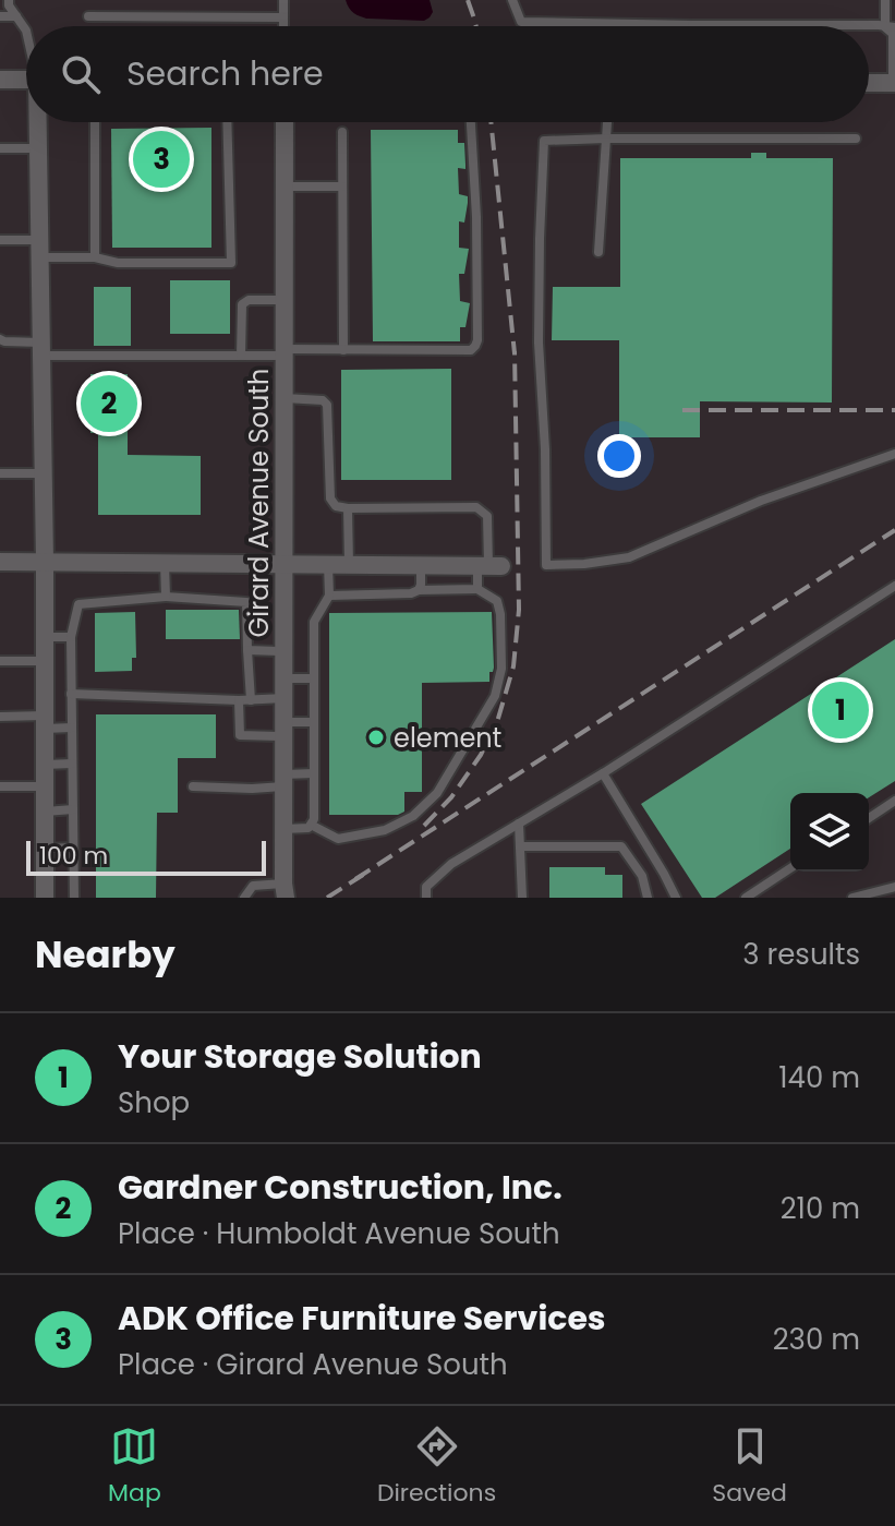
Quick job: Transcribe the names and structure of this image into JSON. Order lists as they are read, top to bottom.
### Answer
{
  "streets": {
    "street": ["Girard Avenue South"]
  },
  "places": ["element"],
  "scale_bar": "100 m",
  "page": {
    "search": "Search here",
    "pins": ["3", "2", "1"],
    "scale": "100 m",
    "heading": ["Nearby", "3 results"],
    "list": [
      {
        "mark": "1",
        "name": "Your Storage Solution",
        "note": "Shop",
        "value": "140 m"
      },
      {
        "mark": "2",
        "name": "Gardner Construction, Inc.",
        "note": "Place · Humboldt Avenue South",
        "value": "210 m"
      },
      {
        "mark": "3",
        "name": "ADK Office Furniture Services",
        "note": "Place · Girard Avenue South",
        "value": "230 m"
      }
    ],
    "nav": ["Map", "Directions", "Saved"]
  }
}
